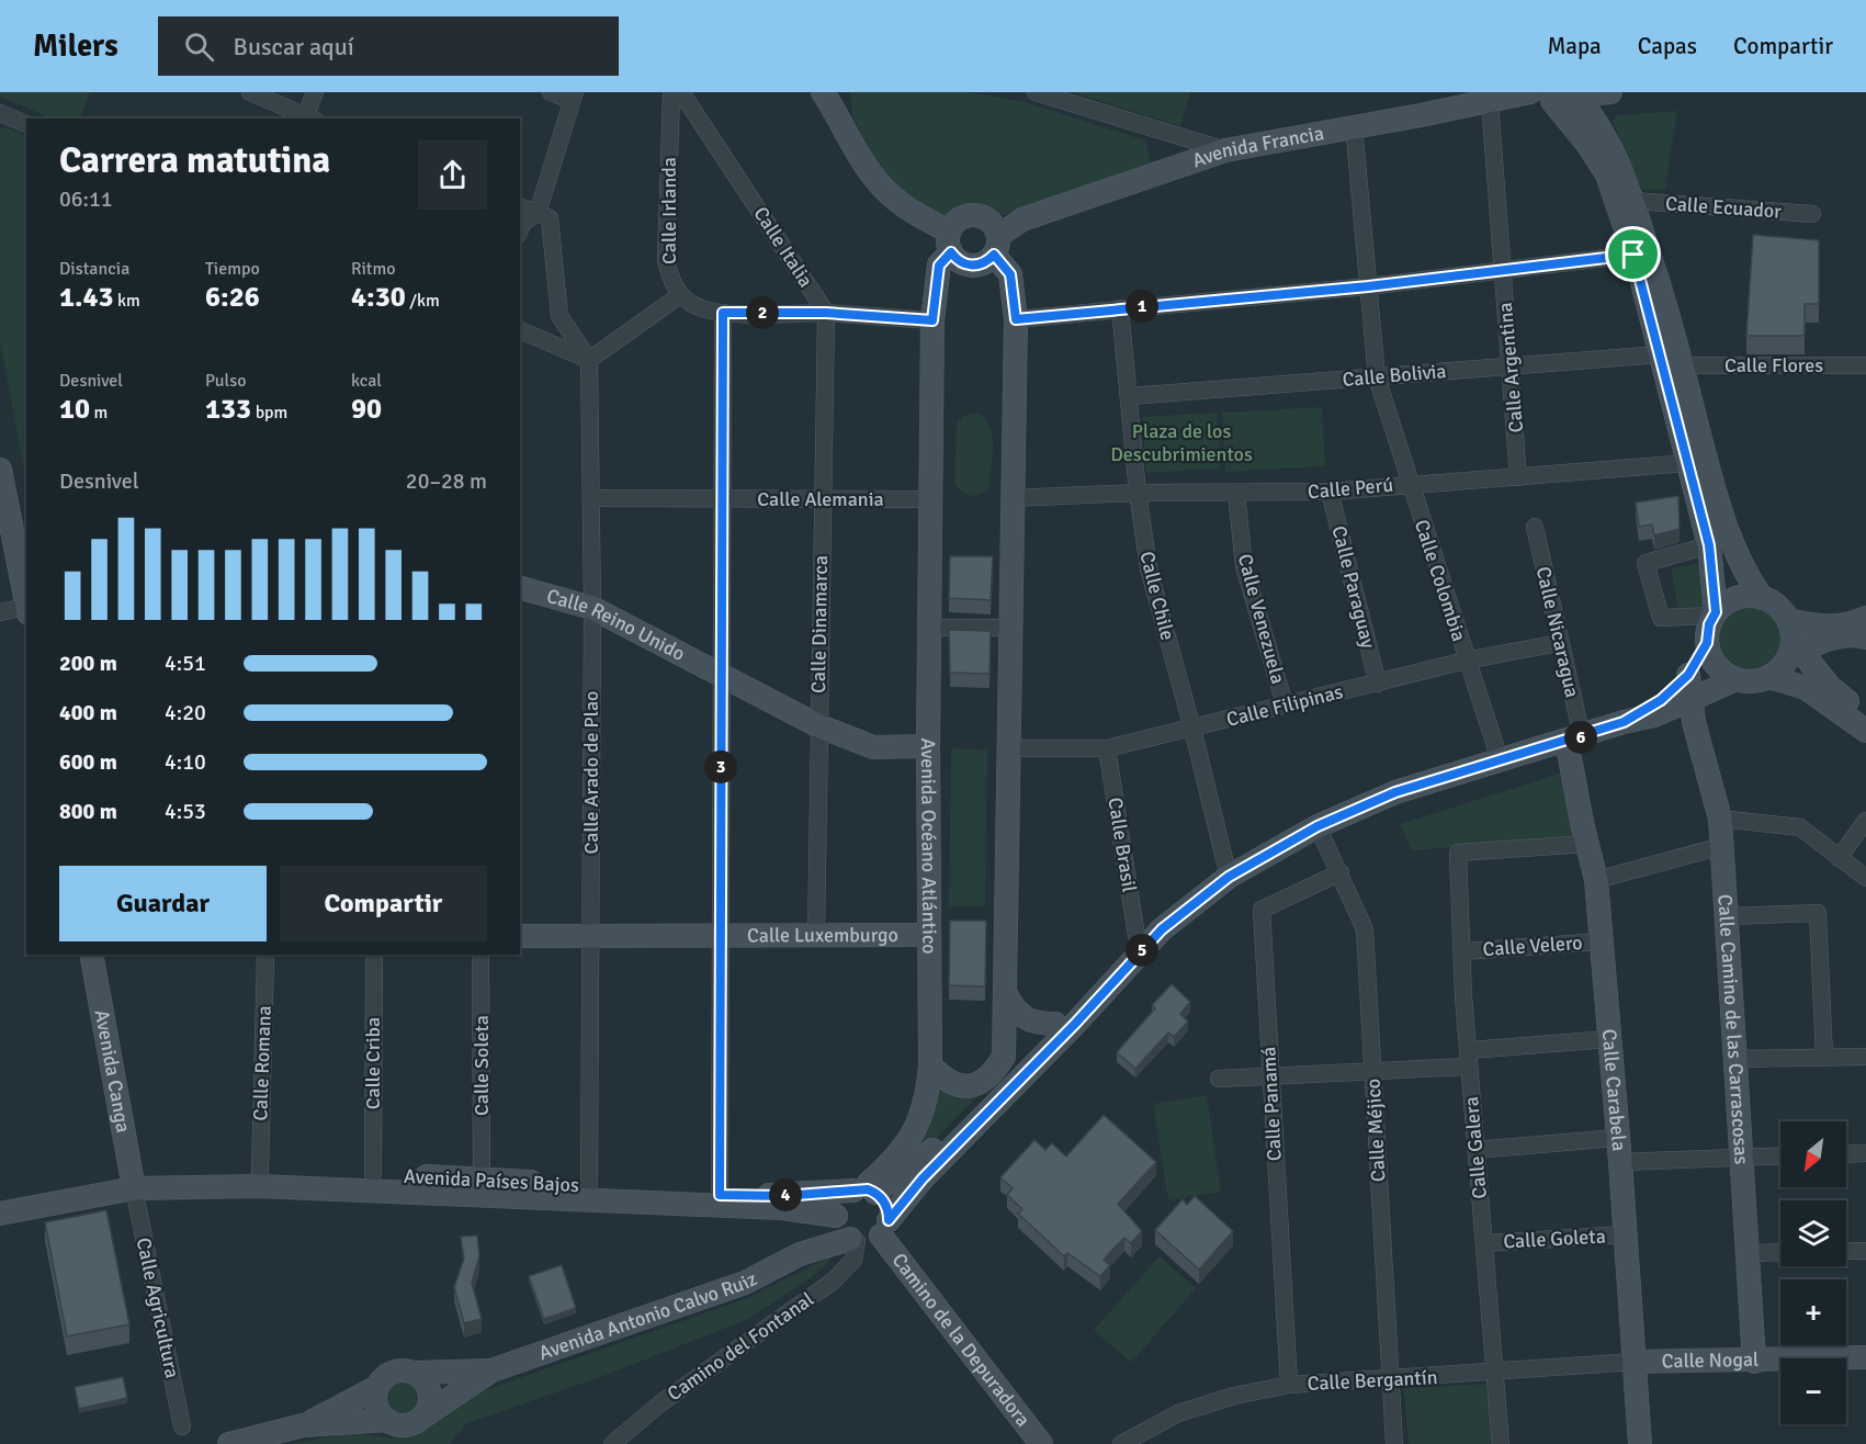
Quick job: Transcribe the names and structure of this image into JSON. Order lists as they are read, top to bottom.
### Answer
{
  "streets": {
    "street": [
      "Avenida Francia",
      "Calle Ecuador",
      "Calle Irlanda",
      "Calle Italia",
      "Calle Flores",
      "Calle Argentina",
      "Calle Bolivia",
      "Calle Perú",
      "Calle Alemania",
      "Calle Colombia",
      "Calle Paraguay",
      "Calle Chile",
      "Calle Venezuela",
      "Calle Dinamarca",
      "Calle Reino Unido",
      "Calle Nicaragua",
      "Calle Filipinas",
      "Calle Arado de Plao",
      "Calle Brasil",
      "Avenida Océano Atlántico",
      "Calle Luxemburgo",
      "Calle Velero",
      "Calle Camino de las Carrascosas",
      "Calle Romana",
      "Calle Criba",
      "Calle Soleta",
      "Avenida Canga",
      "Calle Carabela",
      "Calle Panamá",
      "Calle Méjico",
      "Calle Galera",
      "Avenida Países Bajos",
      "Calle Goleta",
      "Calle Agricultura",
      "Avenida Antonio Calvo Ruiz",
      "Camino de la Depuradora",
      "Camino del Fontanal",
      "Calle Nogal",
      "Calle Bergantín"
    ]
  },
  "crossings": [
    ["Avenida Francia", "Calle Argentina"],
    ["Avenida Francia", "Calle Colombia"],
    ["Avenida Francia", "Avenida Océano Atlántico"],
    ["Calle Italia", "Calle Dinamarca"],
    ["Calle Argentina", "Calle Bolivia"],
    ["Calle Argentina", "Calle Perú"],
    ["Calle Bolivia", "Calle Colombia"],
    ["Calle Bolivia", "Calle Chile"],
    ["Calle Perú", "Calle Colombia"],
    ["Calle Perú", "Calle Paraguay"],
    ["Calle Perú", "Calle Chile"],
    ["Calle Perú", "Calle Venezuela"],
    ["Calle Alemania", "Calle Dinamarca"],
    ["Calle Alemania", "Calle Arado de Plao"],
    ["Calle Alemania", "Avenida Océano Atlántico"],
    ["Calle Colombia", "Calle Filipinas"],
    ["Calle Paraguay", "Calle Filipinas"],
    ["Calle Chile", "Calle Filipinas"],
    ["Calle Venezuela", "Calle Filipinas"],
    ["Calle Dinamarca", "Calle Reino Unido"],
    ["Calle Dinamarca", "Calle Luxemburgo"],
    ["Calle Reino Unido", "Calle Arado de Plao"],
    ["Calle Reino Unido", "Avenida Océano Atlántico"],
    ["Calle Nicaragua", "Calle Filipinas"],
    ["Calle Nicaragua", "Calle Carabela"],
    ["Calle Filipinas", "Calle Brasil"],
    ["Calle Arado de Plao", "Calle Luxemburgo"],
    ["Calle Arado de Plao", "Avenida Países Bajos"],
    ["Avenida Océano Atlántico", "Calle Luxemburgo"],
    ["Avenida Océano Atlántico", "Avenida Países Bajos"],
    ["Avenida Océano Atlántico", "Avenida Antonio Calvo Ruiz"],
    ["Avenida Océano Atlántico", "Camino de la Depuradora"],
    ["Avenida Océano Atlántico", "Camino del Fontanal"],
    ["Calle Velero", "Calle Carabela"],
    ["Calle Velero", "Calle Galera"],
    ["Calle Camino de las Carrascosas", "Calle Nogal"],
    ["Calle Romana", "Avenida Países Bajos"],
    ["Calle Criba", "Avenida Países Bajos"],
    ["Calle Soleta", "Avenida Países Bajos"],
    ["Avenida Canga", "Avenida Países Bajos"],
    ["Avenida Canga", "Calle Agricultura"],
    ["Calle Carabela", "Calle Galera"],
    ["Calle Carabela", "Calle Goleta"],
    ["Calle Carabela", "Calle Nogal"],
    ["Calle Carabela", "Calle Bergantín"],
    ["Calle Panamá", "Calle Méjico"],
    ["Calle Panamá", "Calle Bergantín"],
    ["Calle Méjico", "Calle Bergantín"],
    ["Calle Galera", "Calle Goleta"],
    ["Calle Galera", "Calle Bergantín"],
    ["Avenida Países Bajos", "Calle Agricultura"],
    ["Avenida Países Bajos", "Avenida Antonio Calvo Ruiz"],
    ["Avenida Países Bajos", "Camino de la Depuradora"],
    ["Avenida Países Bajos", "Camino del Fontanal"],
    ["Avenida Antonio Calvo Ruiz", "Camino de la Depuradora"],
    ["Avenida Antonio Calvo Ruiz", "Camino del Fontanal"],
    ["Camino de la Depuradora", "Camino del Fontanal"],
    ["Calle Nogal", "Calle Bergantín"]
  ],
  "parks": ["Plaza de los Descubrimientos"],
  "north": "bottom left",
  "page": {
    "header": "Milers",
    "search": "Buscar aquí",
    "nav": ["Mapa", "Capas", "Compartir"],
    "heading": ["Carrera matutina", "06:11"],
    "stats": [
      ["Distancia", "1.43 km"],
      ["Tiempo", "6:26"],
      ["Ritmo", "4:30 /km"],
      ["Desnivel", "10 m"],
      ["Pulso", "133 bpm"],
      ["kcal", "90"]
    ],
    "pins": [
      "1",
      "2",
      "6",
      "3",
      "5",
      "4"
    ],
    "chart": ["Desnivel", "20–28 m"],
    "list": [
      {
        "name": "200 m",
        "note": "4:51"
      },
      {
        "name": "400 m",
        "note": "4:20"
      },
      {
        "name": "600 m",
        "note": "4:10"
      },
      {
        "name": "800 m",
        "note": "4:53"
      }
    ],
    "buttons": ["Guardar", "Compartir"],
    "map_buttons": ["+", "−"]
  }
}
